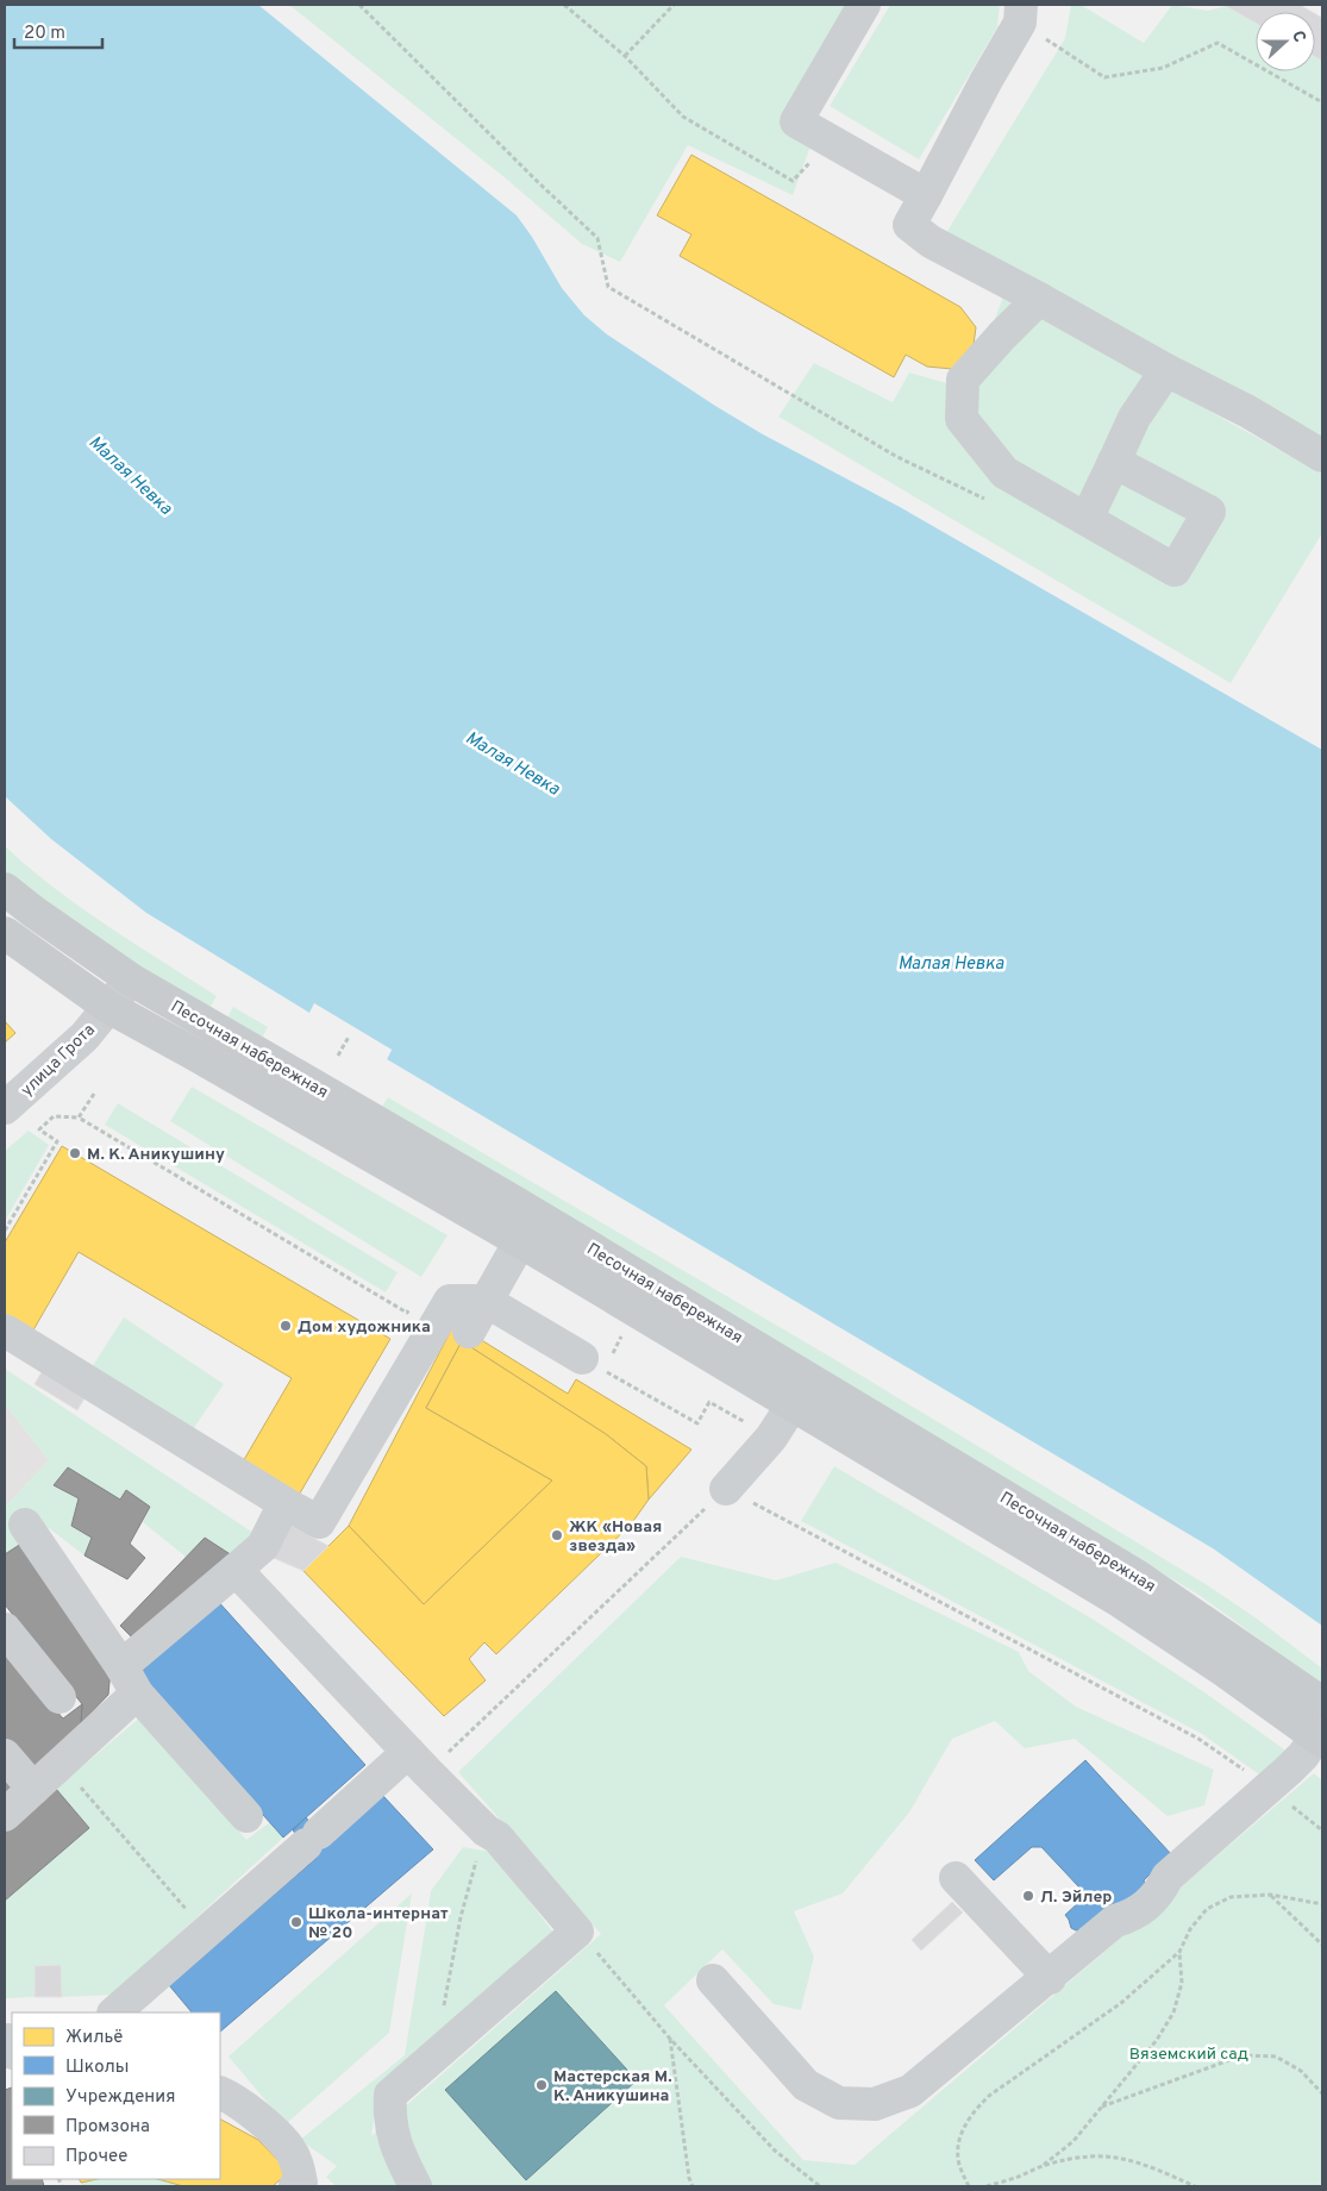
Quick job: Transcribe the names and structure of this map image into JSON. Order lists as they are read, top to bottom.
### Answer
{
  "streets": {
    "main road": ["Песочная набережная"],
    "street": ["улица Грота"]
  },
  "crossings": [
    ["Песочная набережная", "улица Грота"]
  ],
  "water": ["Малая Невка"],
  "parks": ["Вяземский сад"],
  "places": [
    "М. К. Аникушину",
    "Дом художника",
    "ЖК «Новая звезда»",
    "Л. Эйлер",
    "Школа-интернат № 20",
    "Мастерская М. К. Аникушина"
  ],
  "legend": [
    "Жильё",
    "Школы",
    "Учреждения",
    "Промзона",
    "Прочее"
  ],
  "scale_bar": "20 m",
  "north": "right"
}
